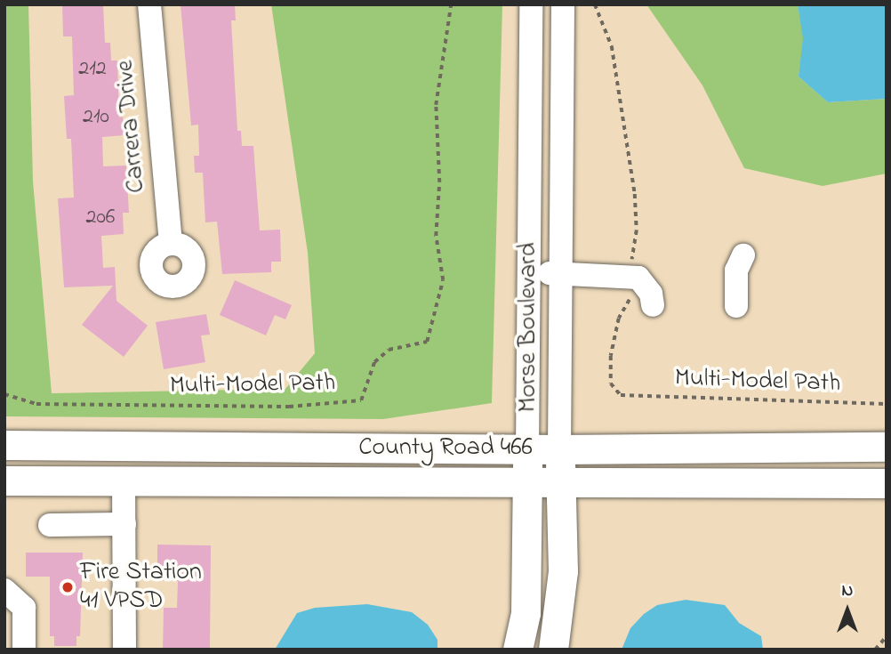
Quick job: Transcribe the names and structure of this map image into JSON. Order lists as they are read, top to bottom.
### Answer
{
  "streets": {
    "main road": ["Morse Boulevard", "County Road 466"],
    "street": ["Carrera Drive"],
    "path": ["Multi-Model Path"]
  },
  "crossings": [
    ["Morse Boulevard", "County Road 466"]
  ],
  "places": ["Fire Station 41 VPSD"],
  "house_numbers": ["212", "210", "206"],
  "north": "top"
}
